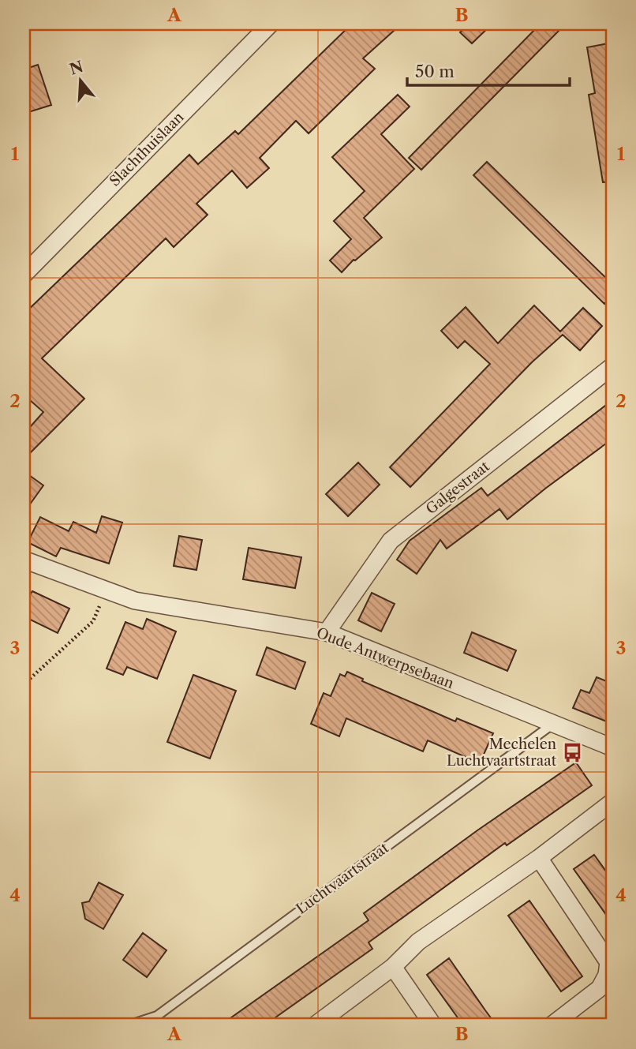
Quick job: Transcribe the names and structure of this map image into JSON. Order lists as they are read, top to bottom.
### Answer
{
  "streets": {
    "street": ["Slachthuislaan", "Galgestraat", "Oude Antwerpsebaan"],
    "lane": ["Luchtvaartstraat"]
  },
  "crossings": [
    ["Galgestraat", "Oude Antwerpsebaan"],
    ["Oude Antwerpsebaan", "Luchtvaartstraat"]
  ],
  "places": {
    "bus stop": ["Mechelen Luchtvaartstraat"]
  },
  "scale_bar": "50 m",
  "north": "top",
  "grid": {
    "columns": ["A", "B"],
    "rows": [
      "1",
      "2",
      "3",
      "4"
    ]
  }
}
